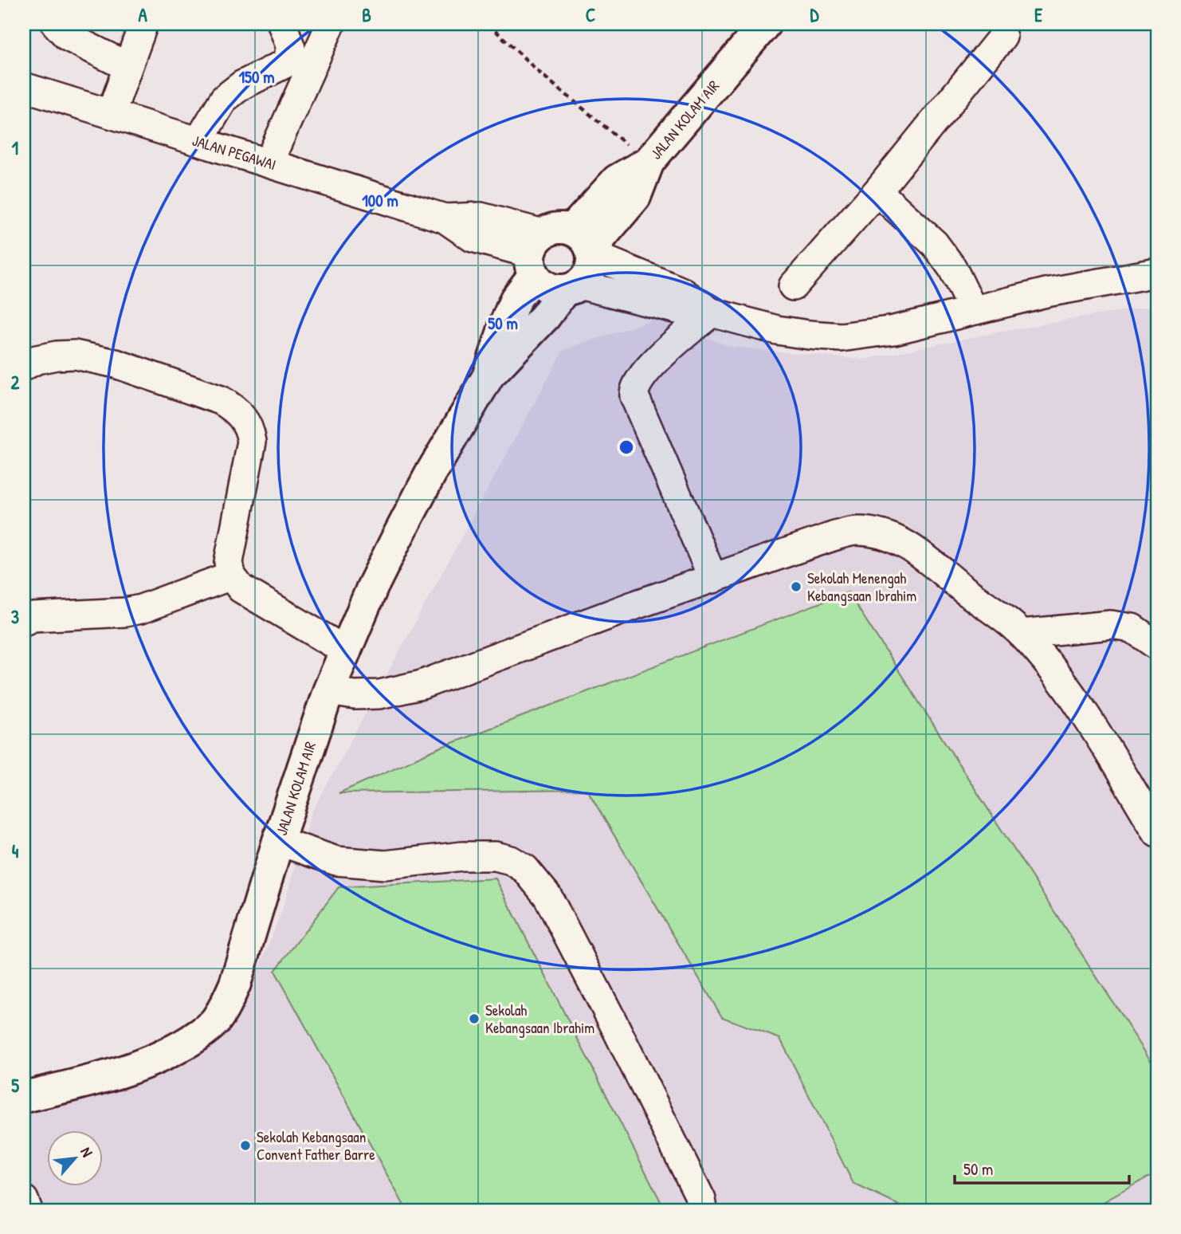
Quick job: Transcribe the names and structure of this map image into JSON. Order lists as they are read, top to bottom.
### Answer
{
  "streets": {
    "main road": ["JALAN KOLAM AIR"],
    "street": ["JALAN PEGAWAI"]
  },
  "crossings": [
    ["JALAN KOLAM AIR", "JALAN PEGAWAI"]
  ],
  "places": ["Sekolah Menengah Kebangsaan Ibrahim", "Sekolah Kebangsaan Ibrahim", "Sekolah Kebangsaan Convent Father Barre"],
  "scale_bar": "50 m",
  "north": "top right",
  "grid": {
    "columns": [
      "A",
      "B",
      "C",
      "D",
      "E"
    ],
    "rows": [
      "1",
      "2",
      "3",
      "4",
      "5"
    ]
  },
  "rings": ["150 m", "100 m", "50 m"]
}
